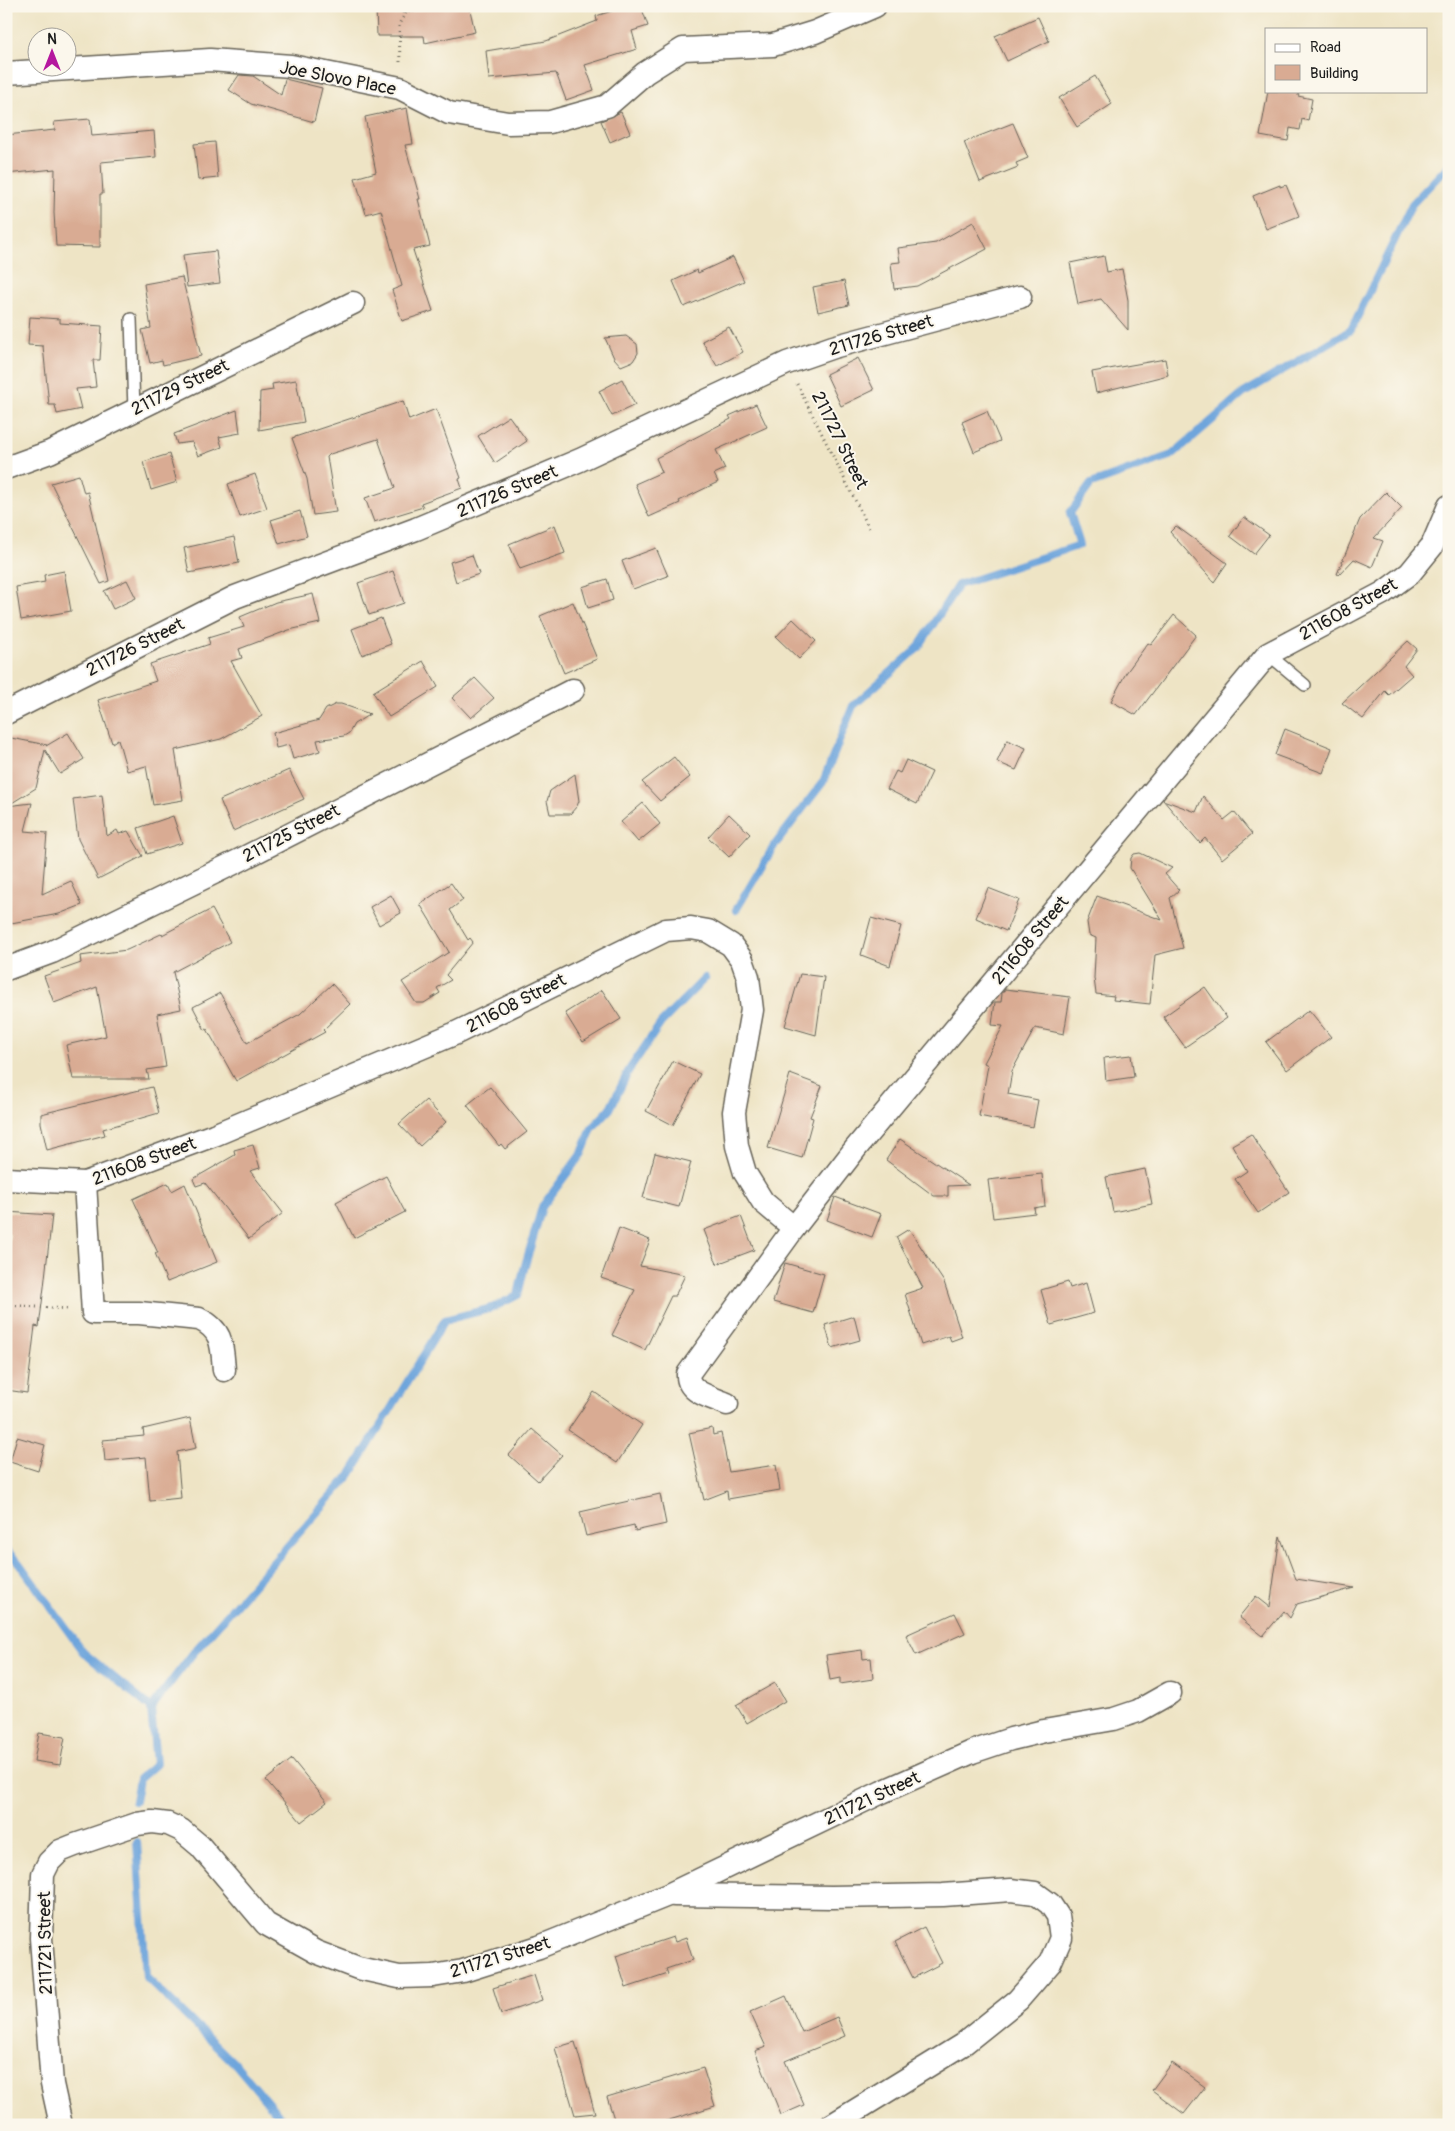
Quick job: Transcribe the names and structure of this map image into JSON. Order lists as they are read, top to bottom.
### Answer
{
  "streets": {
    "street": [
      "Joe Slovo Place",
      "211726 Street",
      "211729 Street",
      "211608 Street",
      "211725 Street",
      "211721 Street"
    ],
    "path": ["211727 Street"]
  },
  "crossings": [
    ["211726 Street", "211727 Street"]
  ],
  "legend": ["Road", "Building"],
  "north": "top"
}
